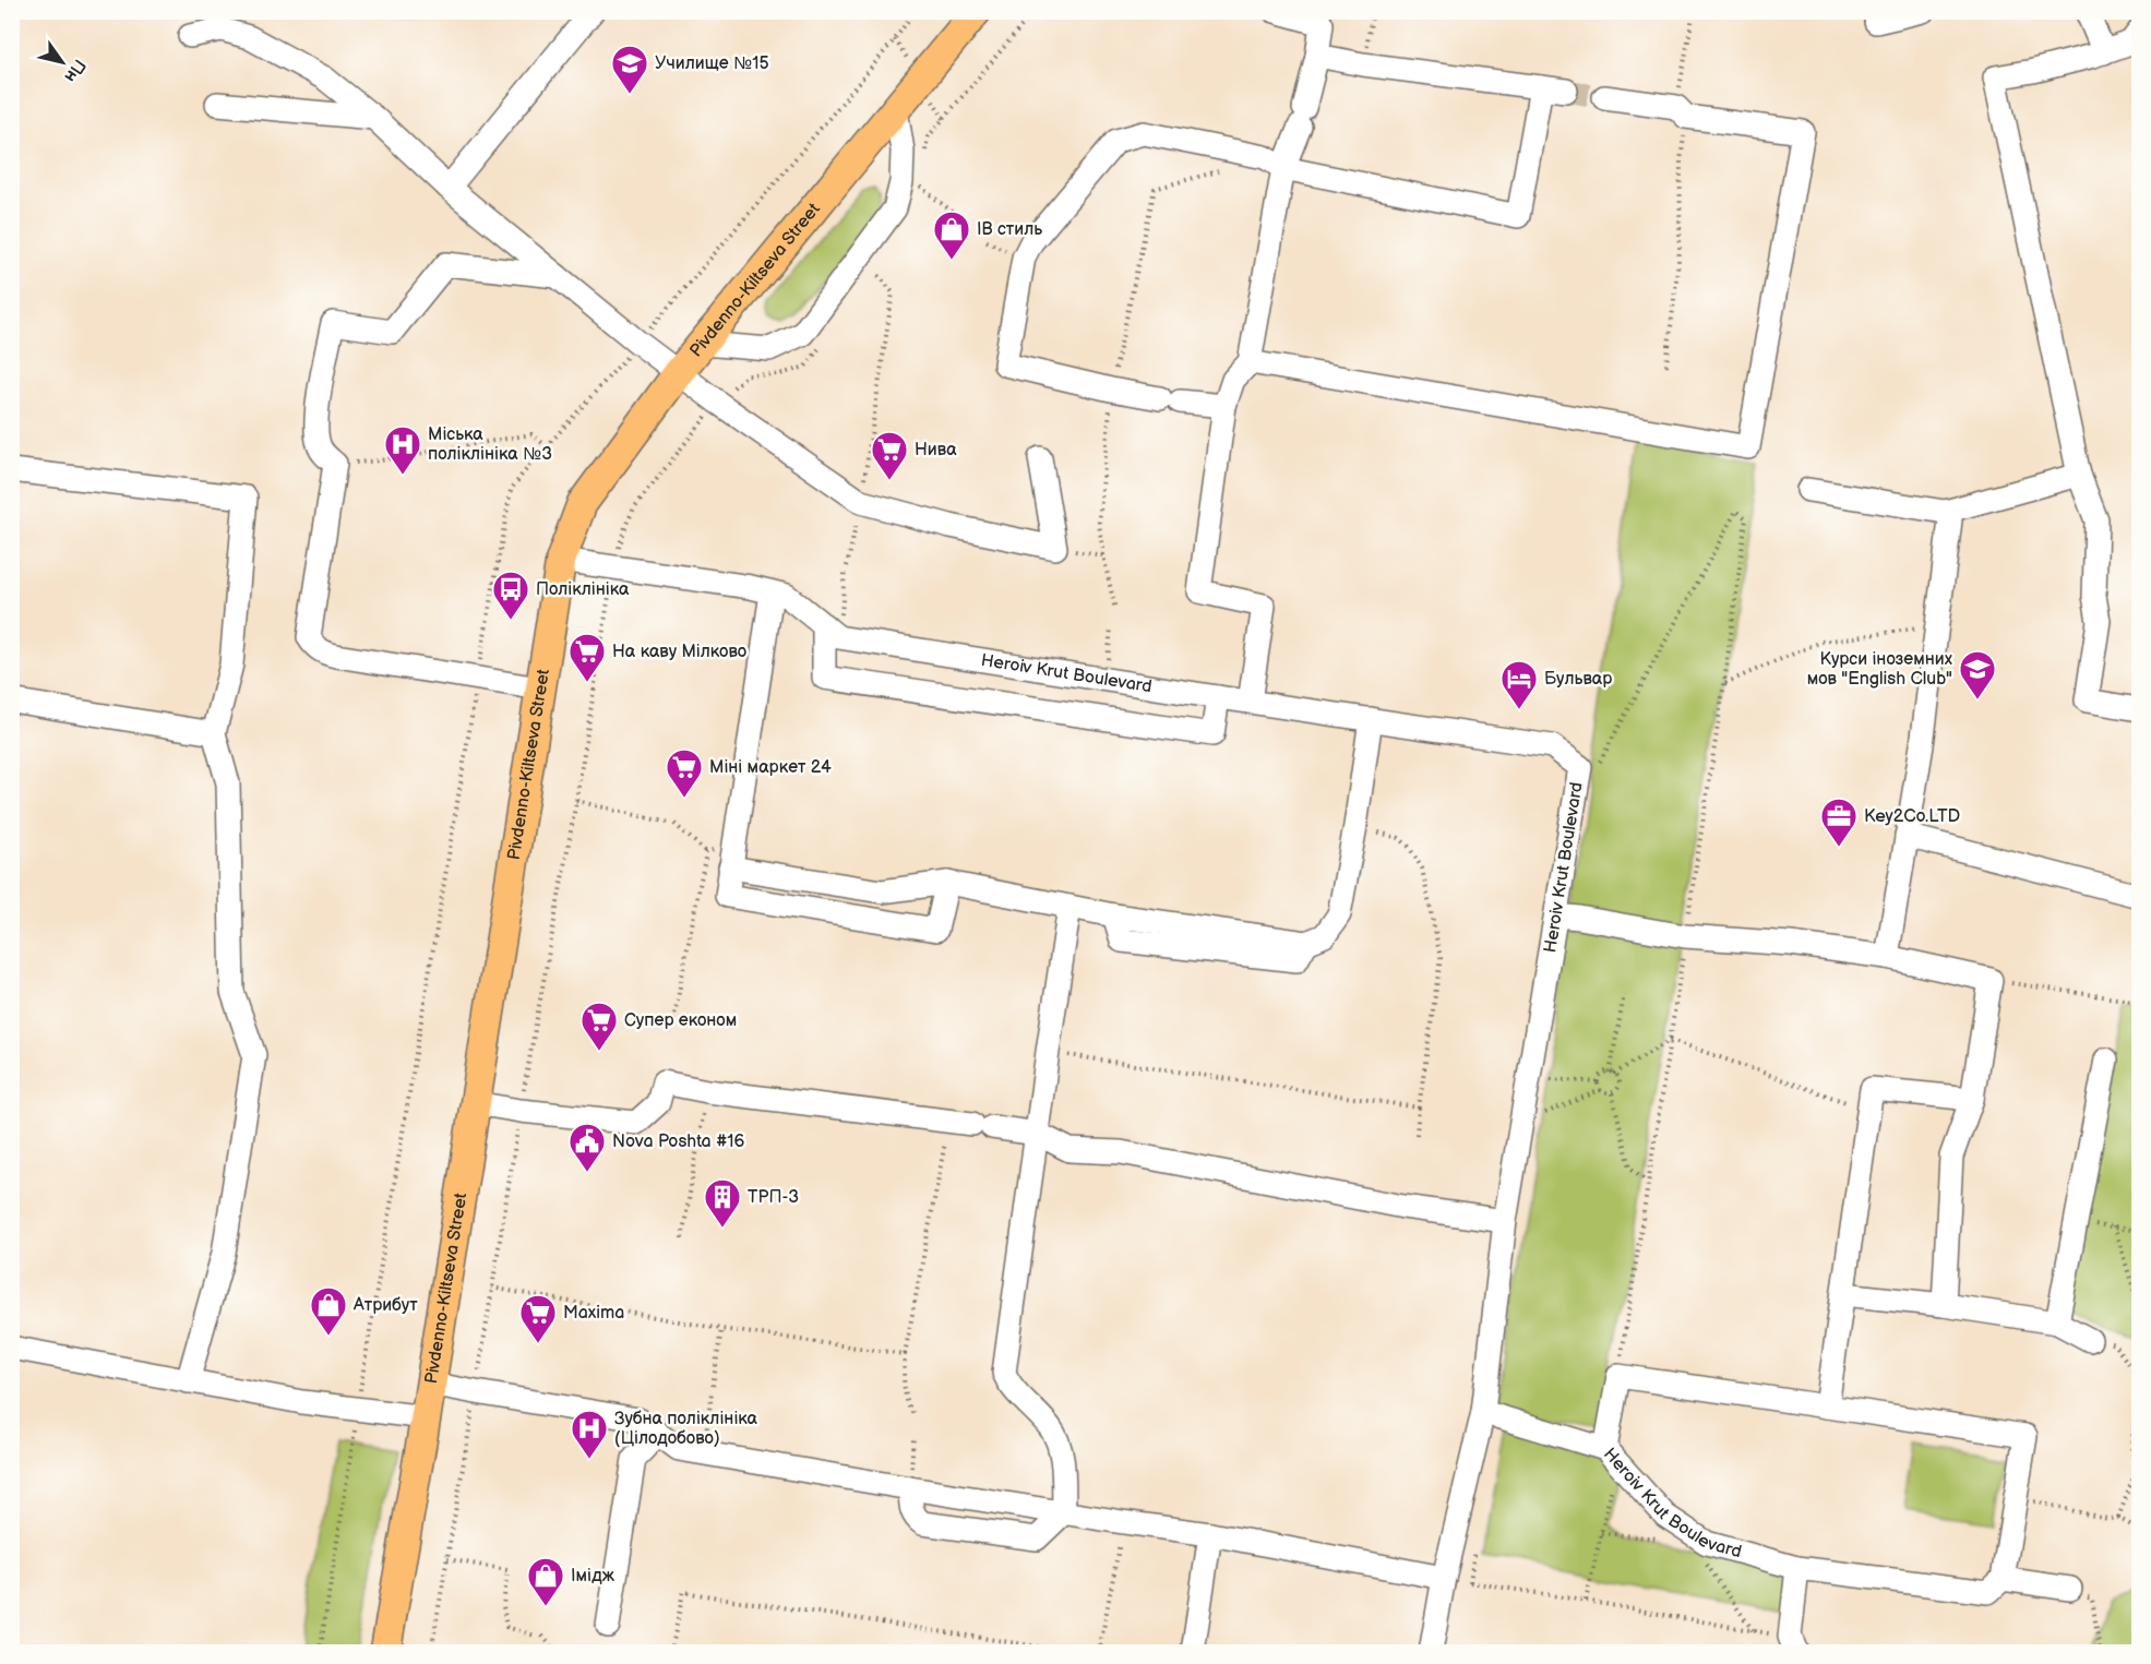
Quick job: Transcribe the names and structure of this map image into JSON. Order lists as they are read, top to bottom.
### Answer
{
  "streets": {
    "main road": ["Pivdenno-Kiltseva Street"],
    "street": ["Heroiv Krut Boulevard"]
  },
  "crossings": [
    ["Pivdenno-Kiltseva Street", "Heroiv Krut Boulevard"]
  ],
  "places": {
    "school or university": ["Училище №15", "Курси іноземних мов \"English Club\""],
    "shop": ["ІВ стиль", "Атрибут", "Імідж"],
    "hospital": ["Міська поліклініка №3", "Зубна поліклініка (Цілодобово)"],
    "supermarket": [
      "Нива",
      "На каву Мілково",
      "Міні маркет 24",
      "Супер економ",
      "Maxima"
    ],
    "bus stop": ["Поліклініка"],
    "hotel": ["Бульвар"],
    "office": ["Key2Co.LTD"],
    "public building": ["Nova Poshta #16"],
    "building": ["ТРП-3"]
  },
  "north": "bottom right"
}
